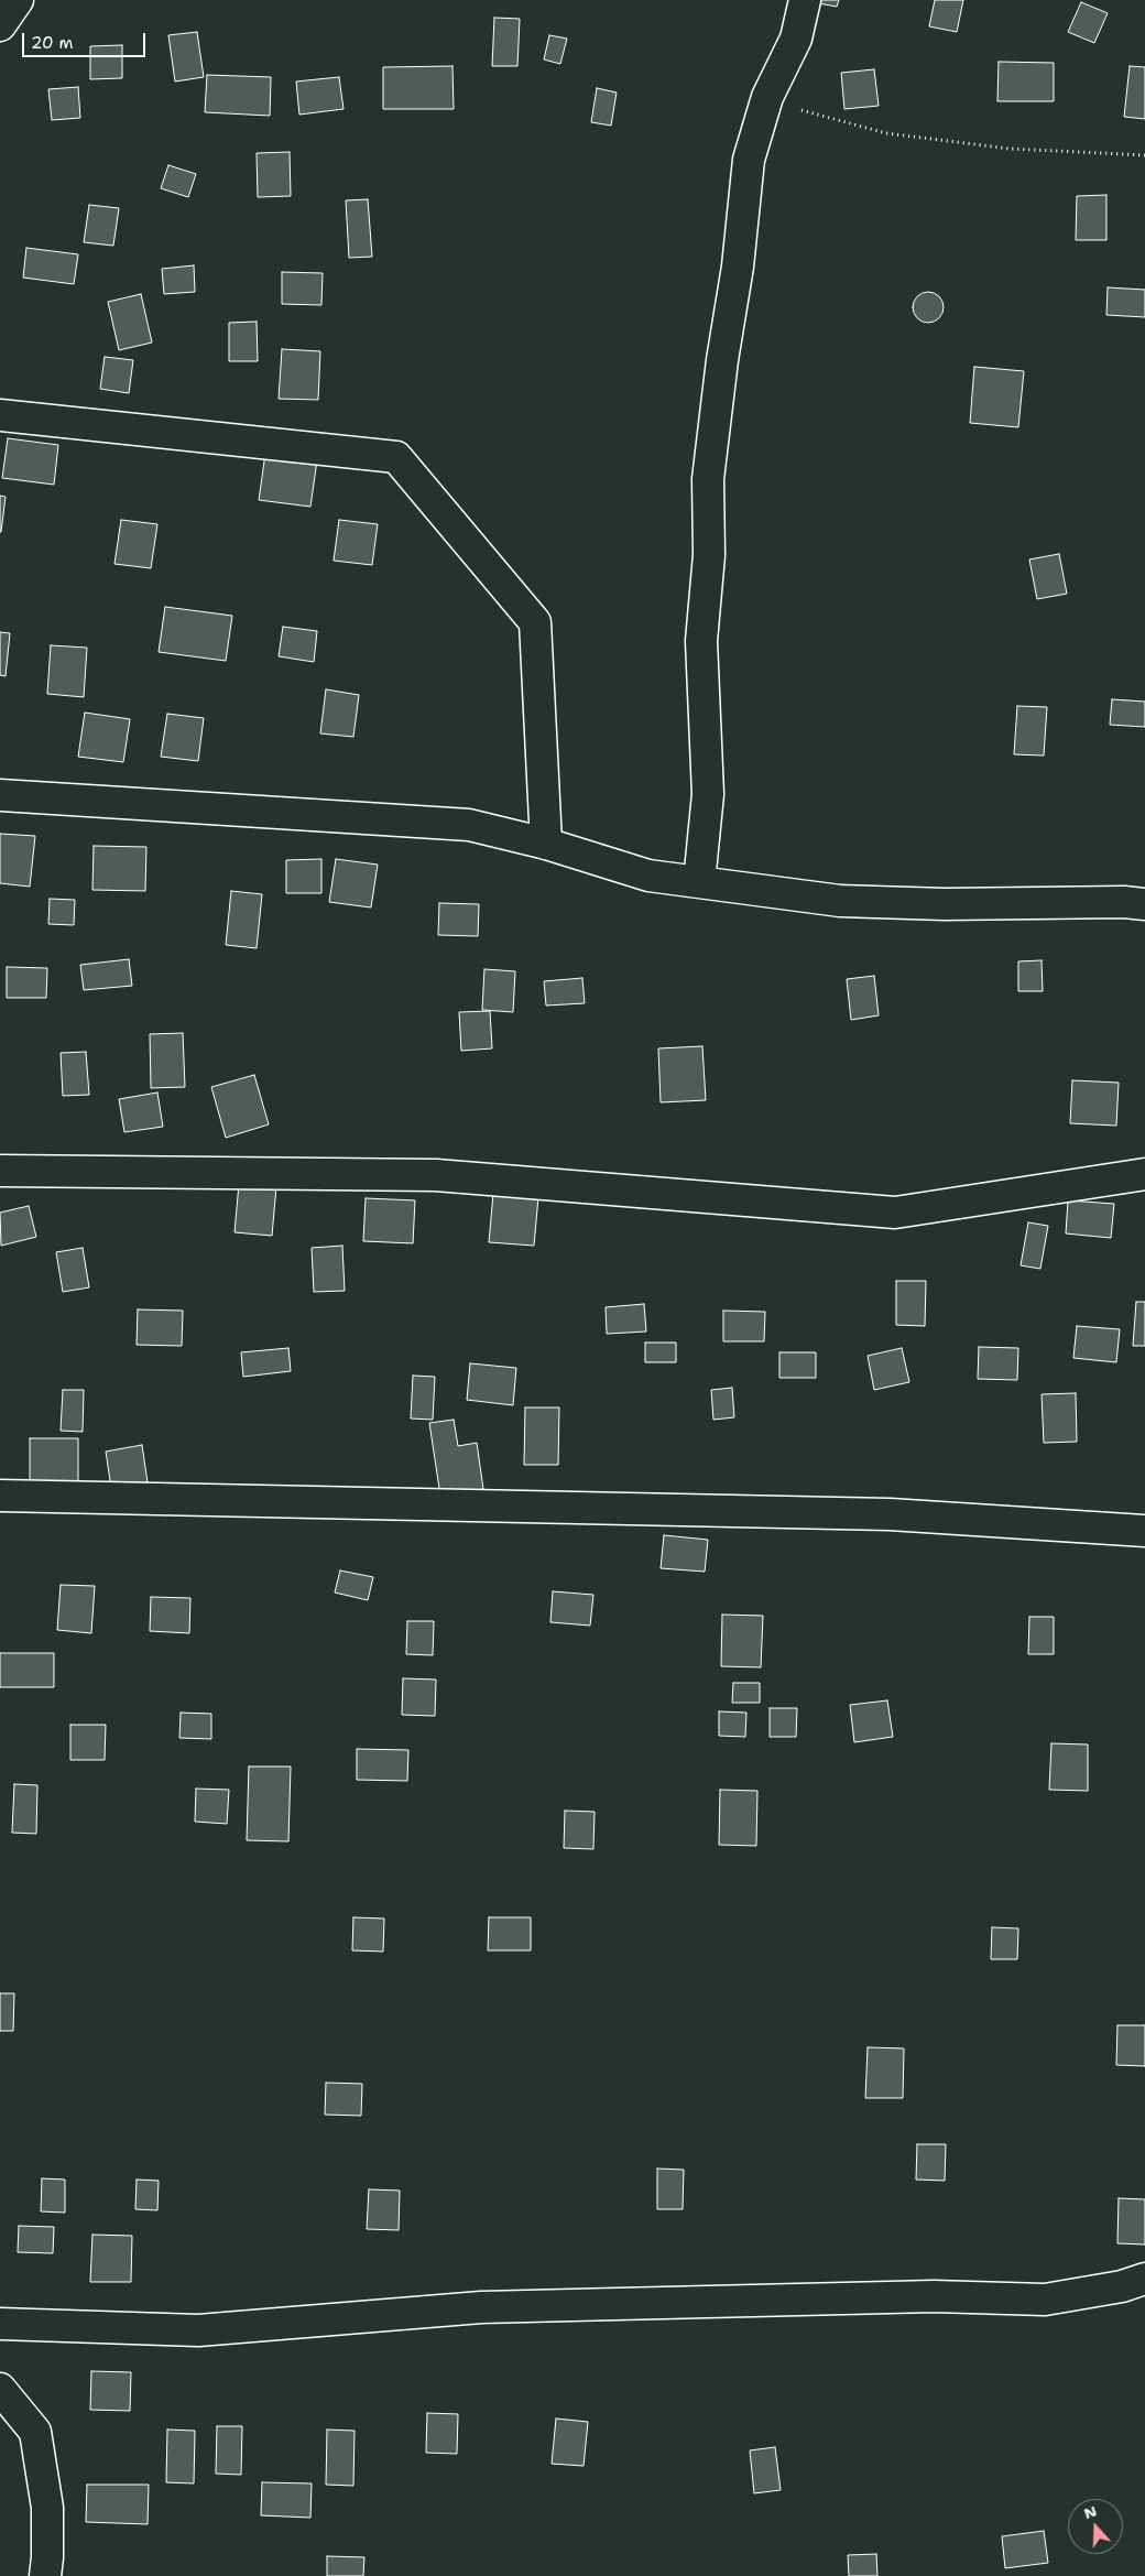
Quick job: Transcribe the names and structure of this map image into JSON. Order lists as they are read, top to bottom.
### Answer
{
  "scale_bar": "20 m",
  "north": "top"
}
